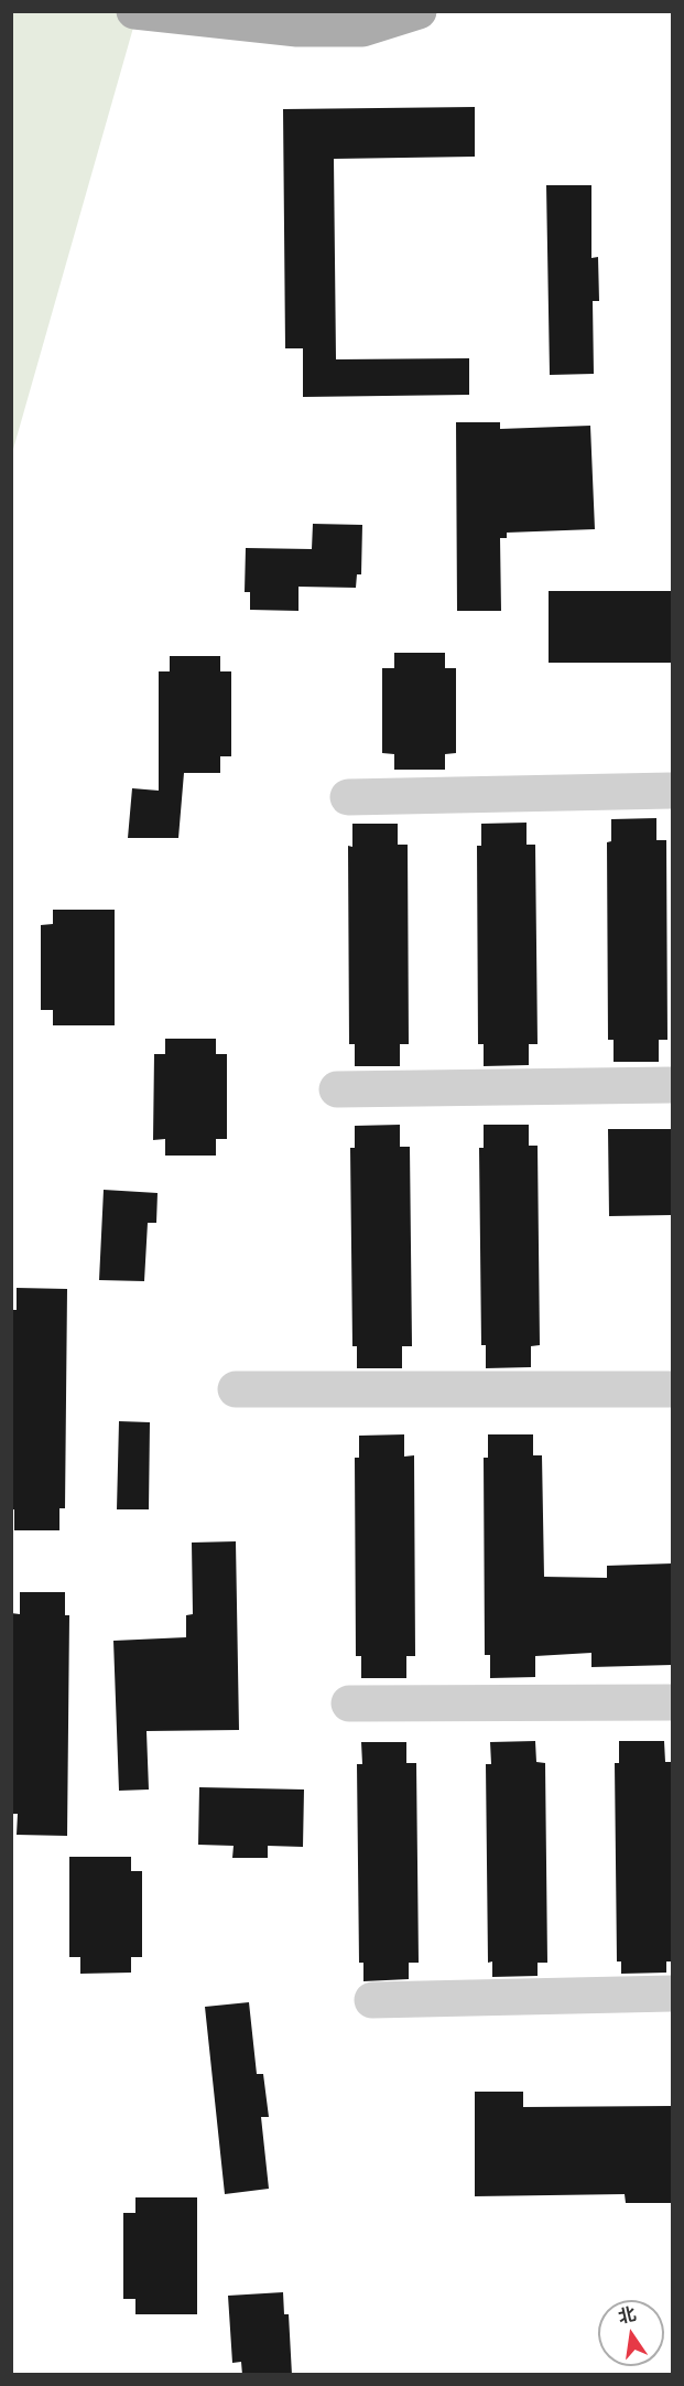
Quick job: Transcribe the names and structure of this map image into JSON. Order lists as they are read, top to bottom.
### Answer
{
  "north": "top"
}
